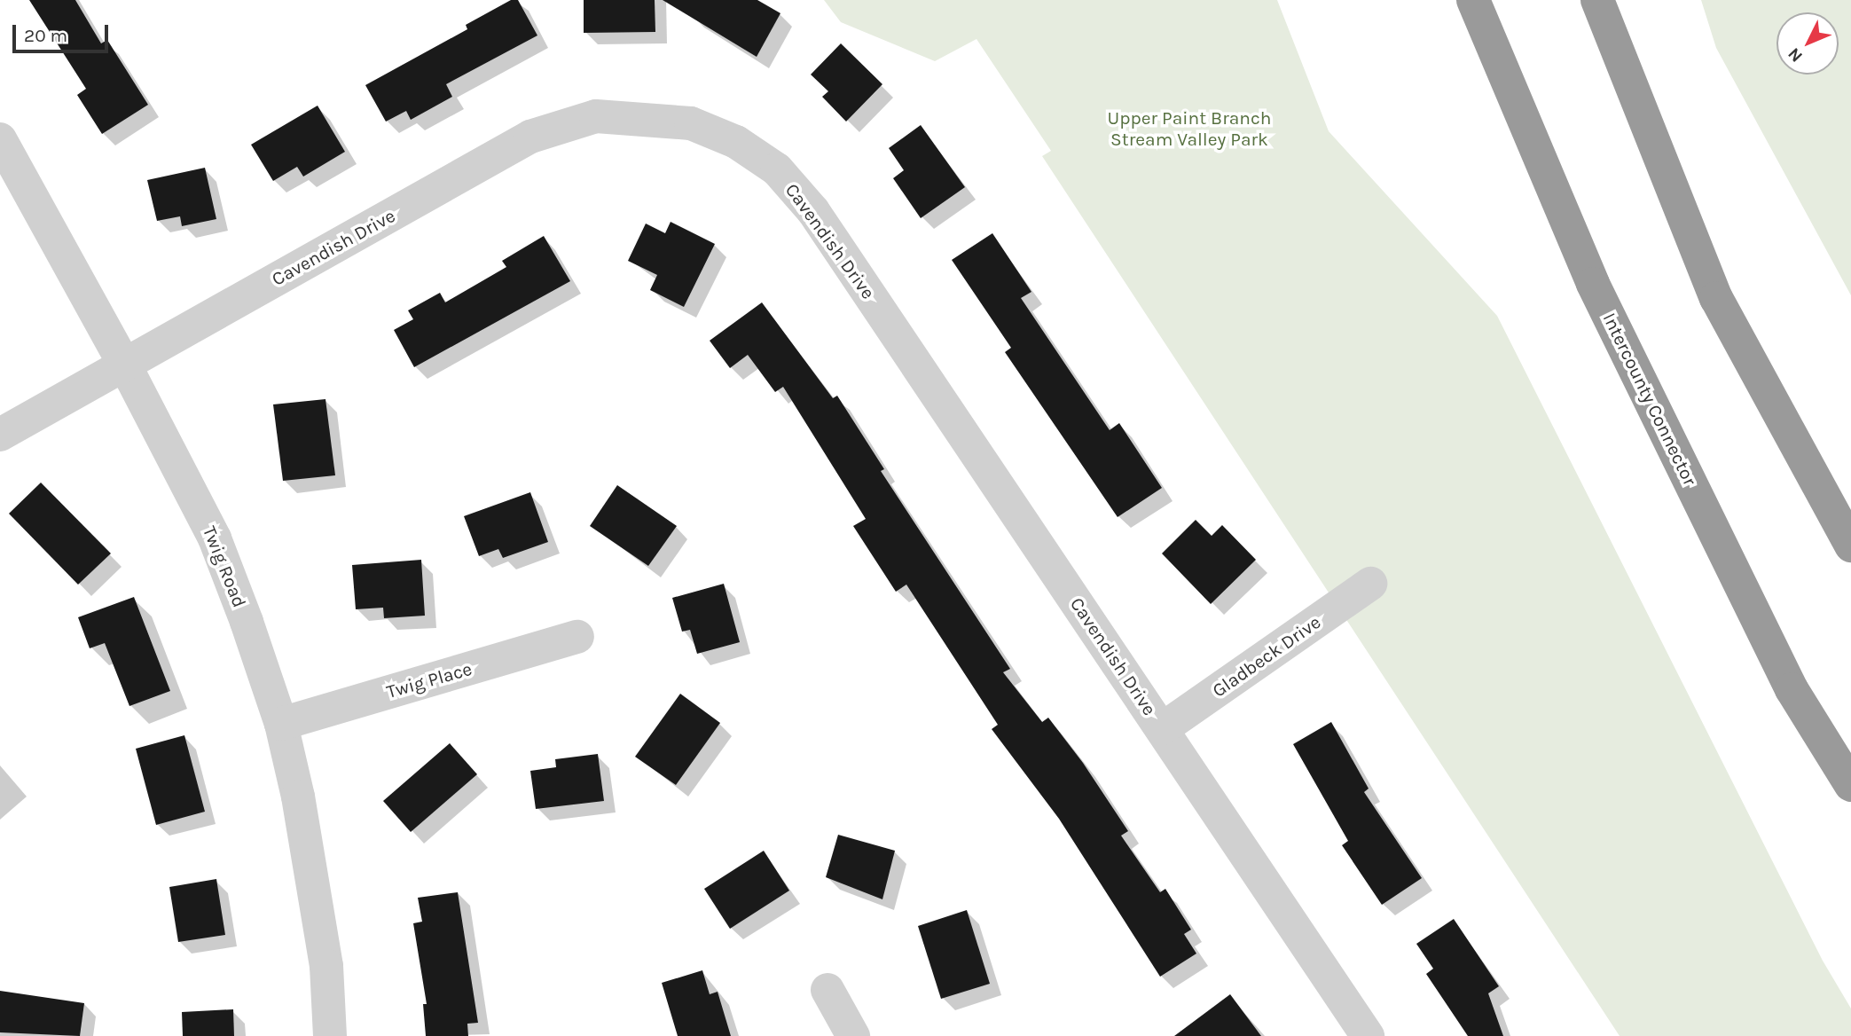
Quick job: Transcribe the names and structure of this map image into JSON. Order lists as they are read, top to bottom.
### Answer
{
  "streets": {
    "highway": ["Intercounty Connector"],
    "street": [
      "Cavendish Drive",
      "Twig Road",
      "Gladbeck Drive",
      "Twig Place"
    ]
  },
  "crossings": [
    ["Cavendish Drive", "Twig Road"],
    ["Cavendish Drive", "Gladbeck Drive"],
    ["Twig Road", "Twig Place"]
  ],
  "parks": ["Upper Paint Branch Stream Valley Park"],
  "scale_bar": "20 m",
  "north": "bottom left"
}
